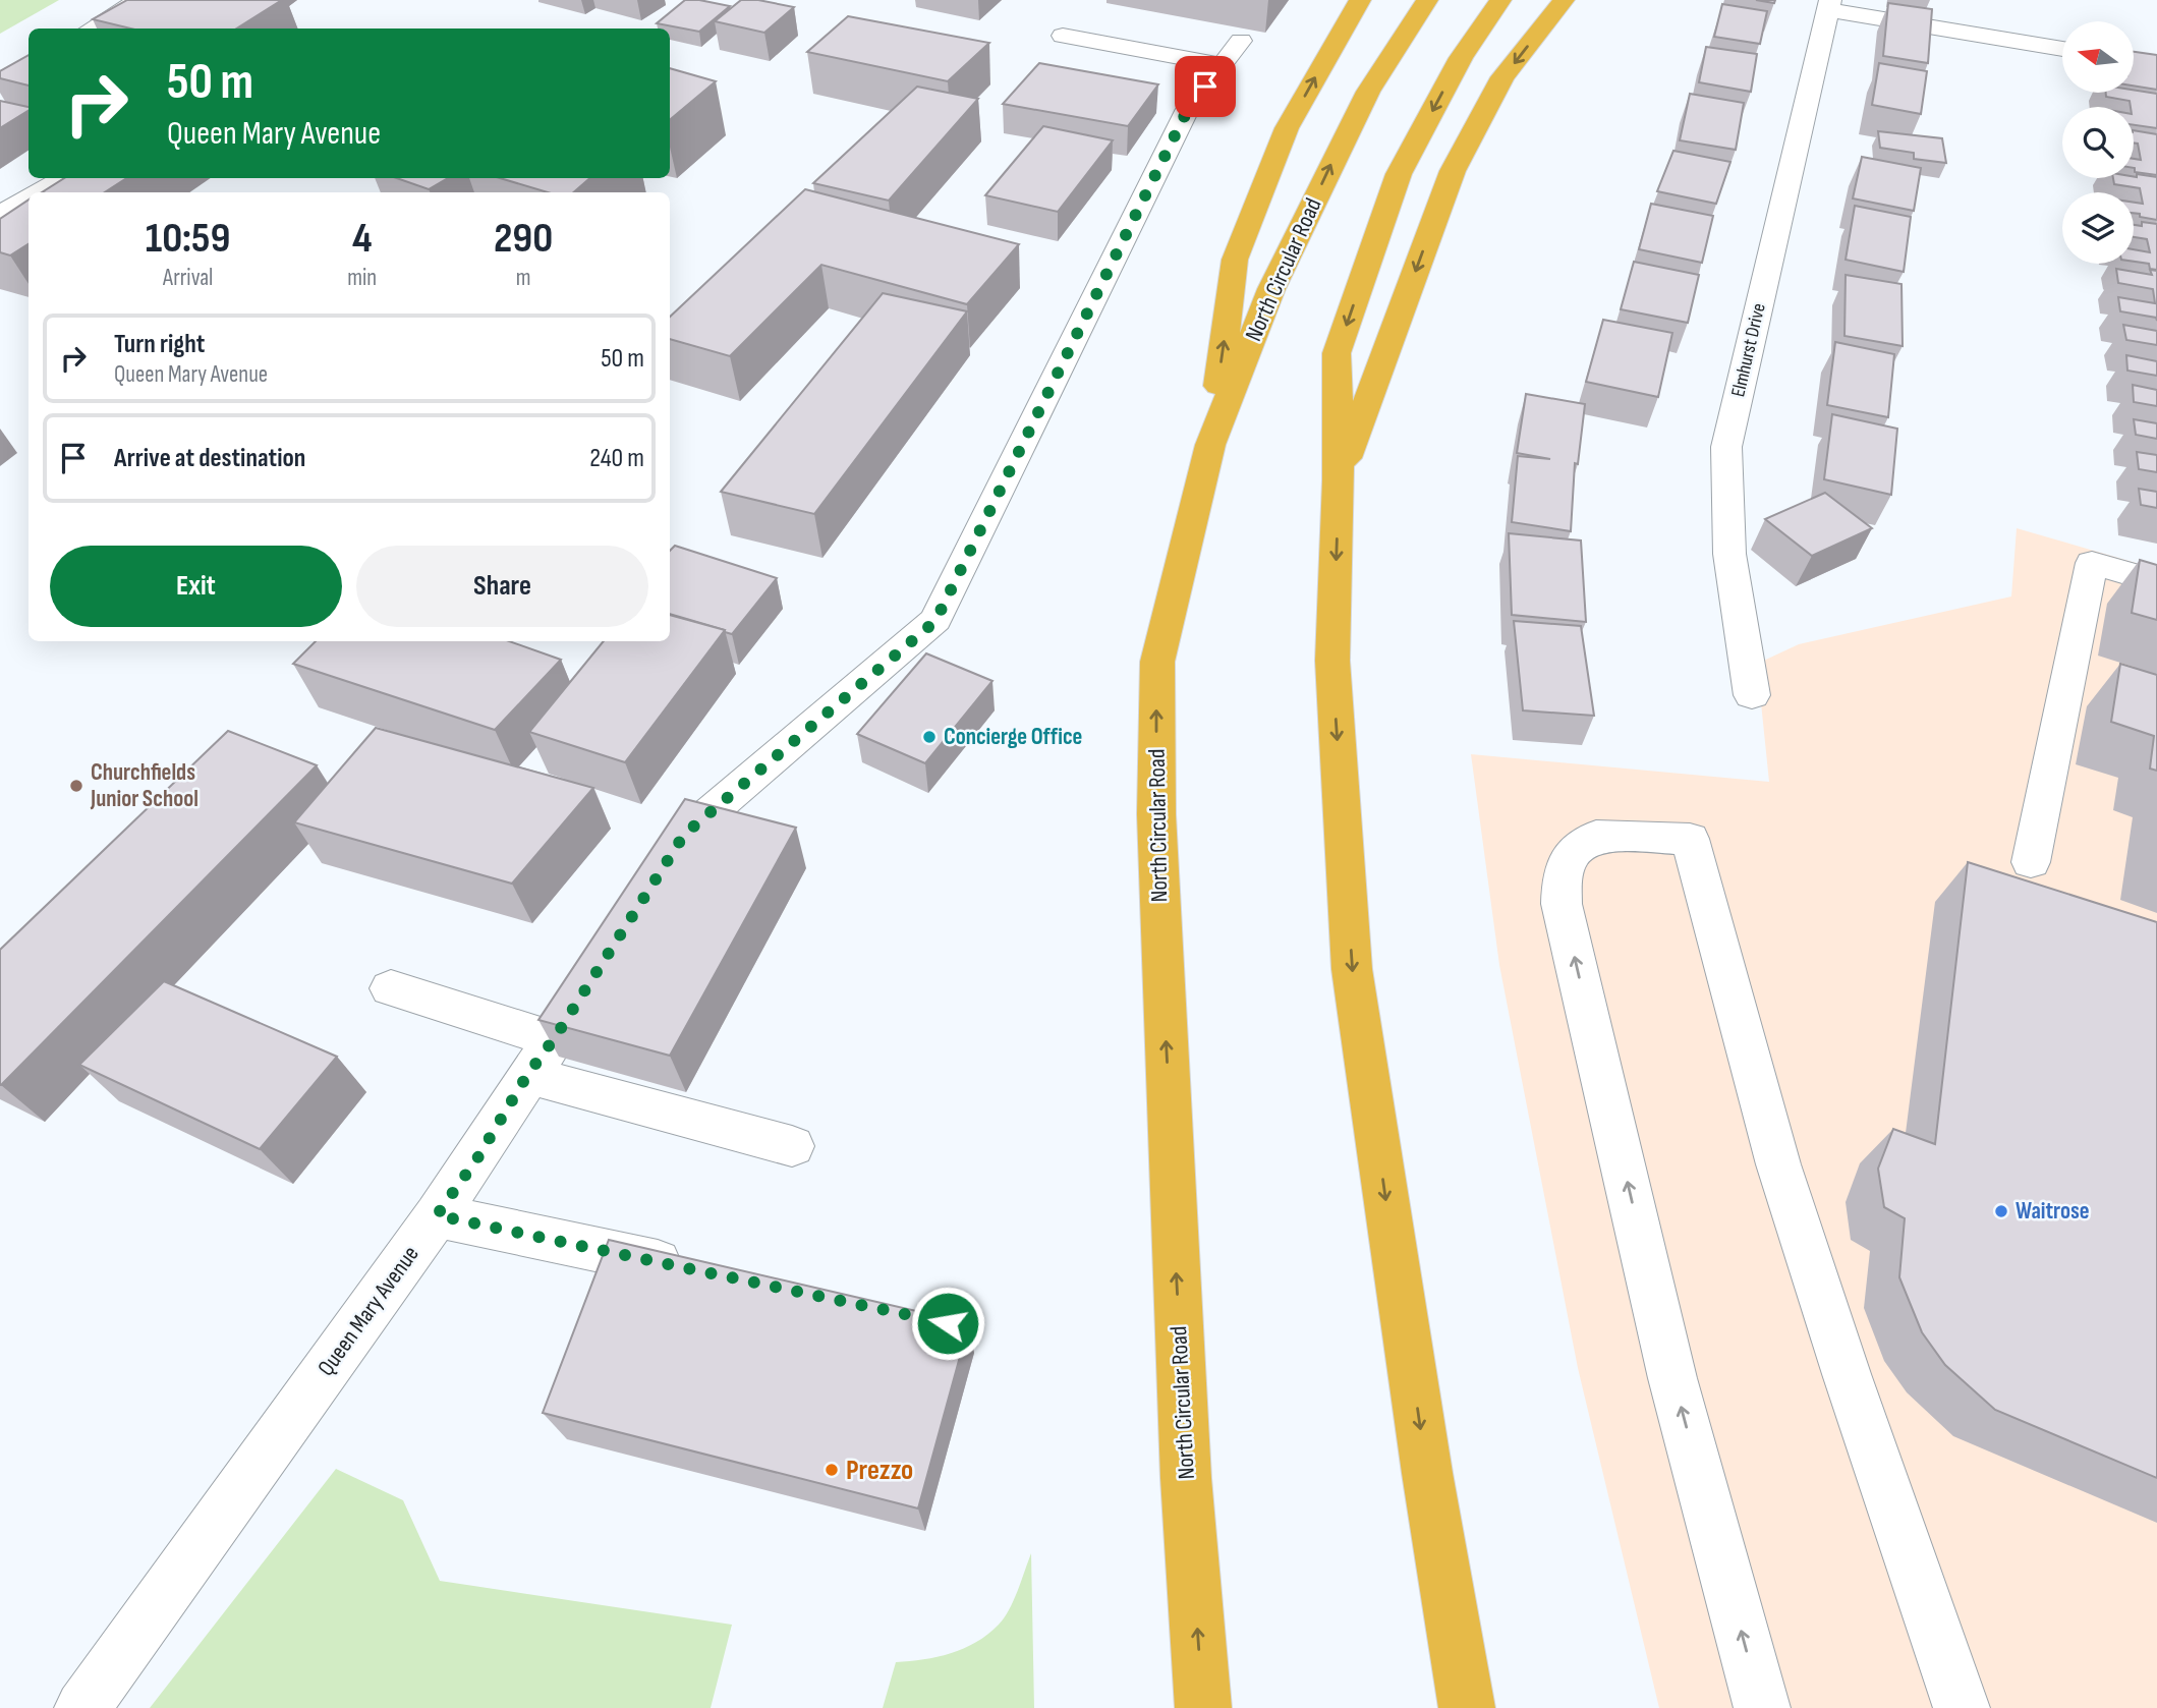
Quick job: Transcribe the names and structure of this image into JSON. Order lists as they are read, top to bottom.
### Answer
{
  "streets": {
    "highway": ["North Circular Road"],
    "street": ["Elmhurst Drive", "Queen Mary Avenue"]
  },
  "places": [
    "Concierge Office",
    "Churchfields Junior School",
    "Waitrose",
    "Prezzo"
  ],
  "north": "left",
  "page": {
    "turn": ["50 m", "Queen Mary Avenue"],
    "eta": [
      "10:59",
      "Arrival",
      "4",
      "min",
      "290",
      "m"
    ],
    "list": [
      {
        "name": "Turn right",
        "note": "Queen Mary Avenue",
        "value": "50 m"
      },
      {
        "name": "Arrive at destination",
        "value": "240 m"
      }
    ],
    "buttons": ["Exit", "Share"]
  }
}
